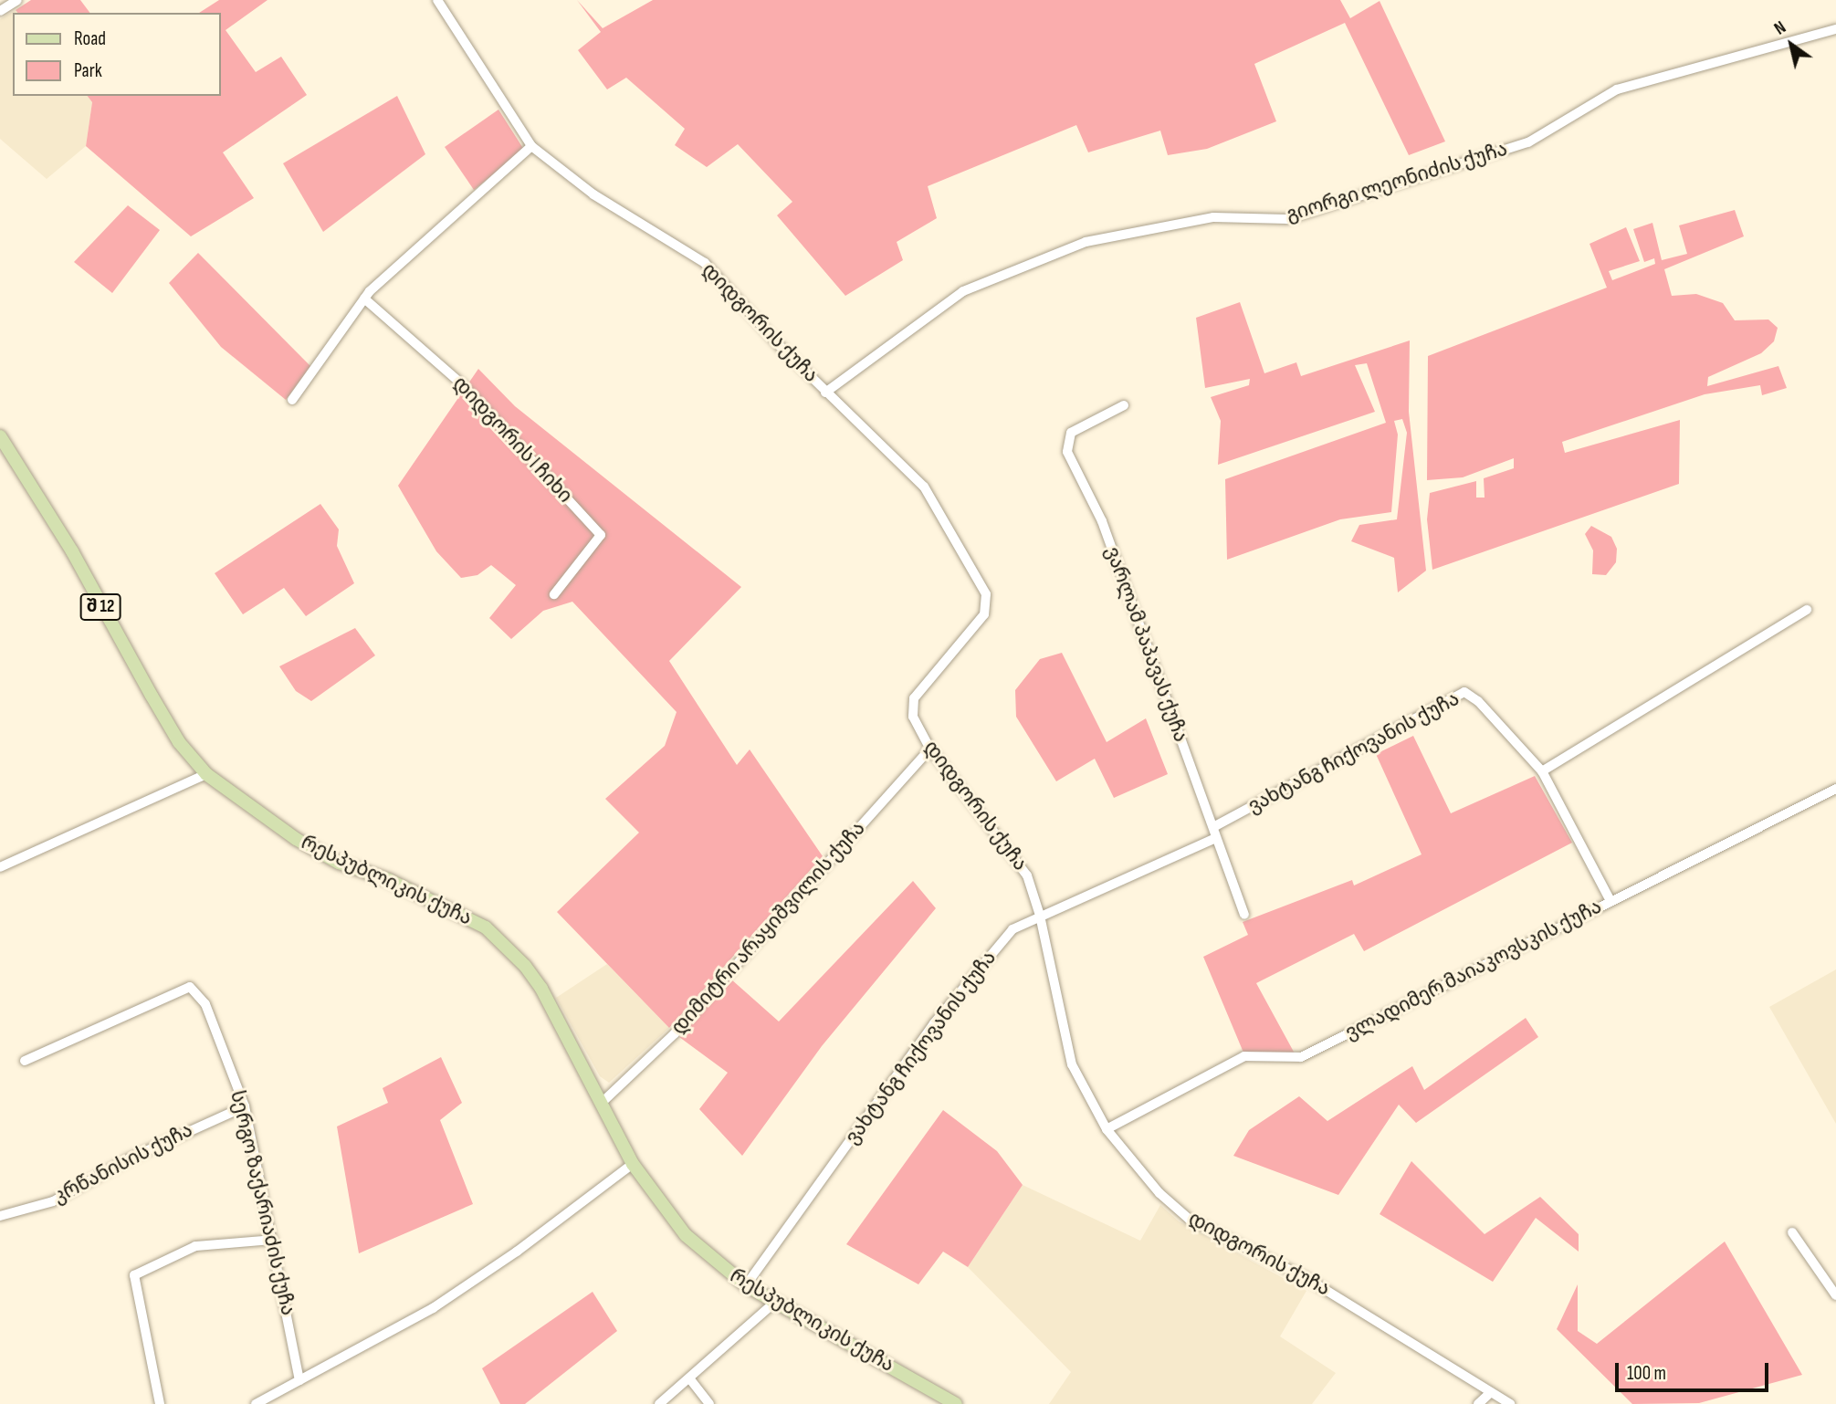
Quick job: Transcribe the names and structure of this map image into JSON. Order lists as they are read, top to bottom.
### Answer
{
  "streets": {
    "main road": ["შ 12", "რესპუბლიკის ქუჩა"],
    "street": [
      "გიორგი ლეონიძის ქუჩა",
      "დიდგორის ქუჩა",
      "დიდგორის I ჩიხი",
      "ვარლამ პაპავას ქუჩა",
      "ვახტანგ ჩიქოვანის ქუჩა",
      "დიმიტრი არაყიშვილის ქუჩა",
      "ვლადიმერ მაიაკოვსკის ქუჩა",
      "კრწანისის ქუჩა",
      "სერგო ზაქარიაძის ქუჩა"
    ]
  },
  "crossings": [
    ["გიორგი ლეონიძის ქუჩა", "დიდგორის ქუჩა"],
    ["დიდგორის ქუჩა", "ვახტანგ ჩიქოვანის ქუჩა"],
    ["დიდგორის ქუჩა", "დიმიტრი არაყიშვილის ქუჩა"],
    ["დიდგორის ქუჩა", "ვლადიმერ მაიაკოვსკის ქუჩა"],
    ["ვარლამ პაპავას ქუჩა", "ვახტანგ ჩიქოვანის ქუჩა"],
    ["ვახტანგ ჩიქოვანის ქუჩა", "რესპუბლიკის ქუჩა"],
    ["რესპუბლიკის ქუჩა", "დიმიტრი არაყიშვილის ქუჩა"],
    ["კრწანისის ქუჩა", "სერგო ზაქარიაძის ქუჩა"]
  ],
  "legend": ["Road", "Park"],
  "scale_bar": "100 m",
  "north": "top left"
}
